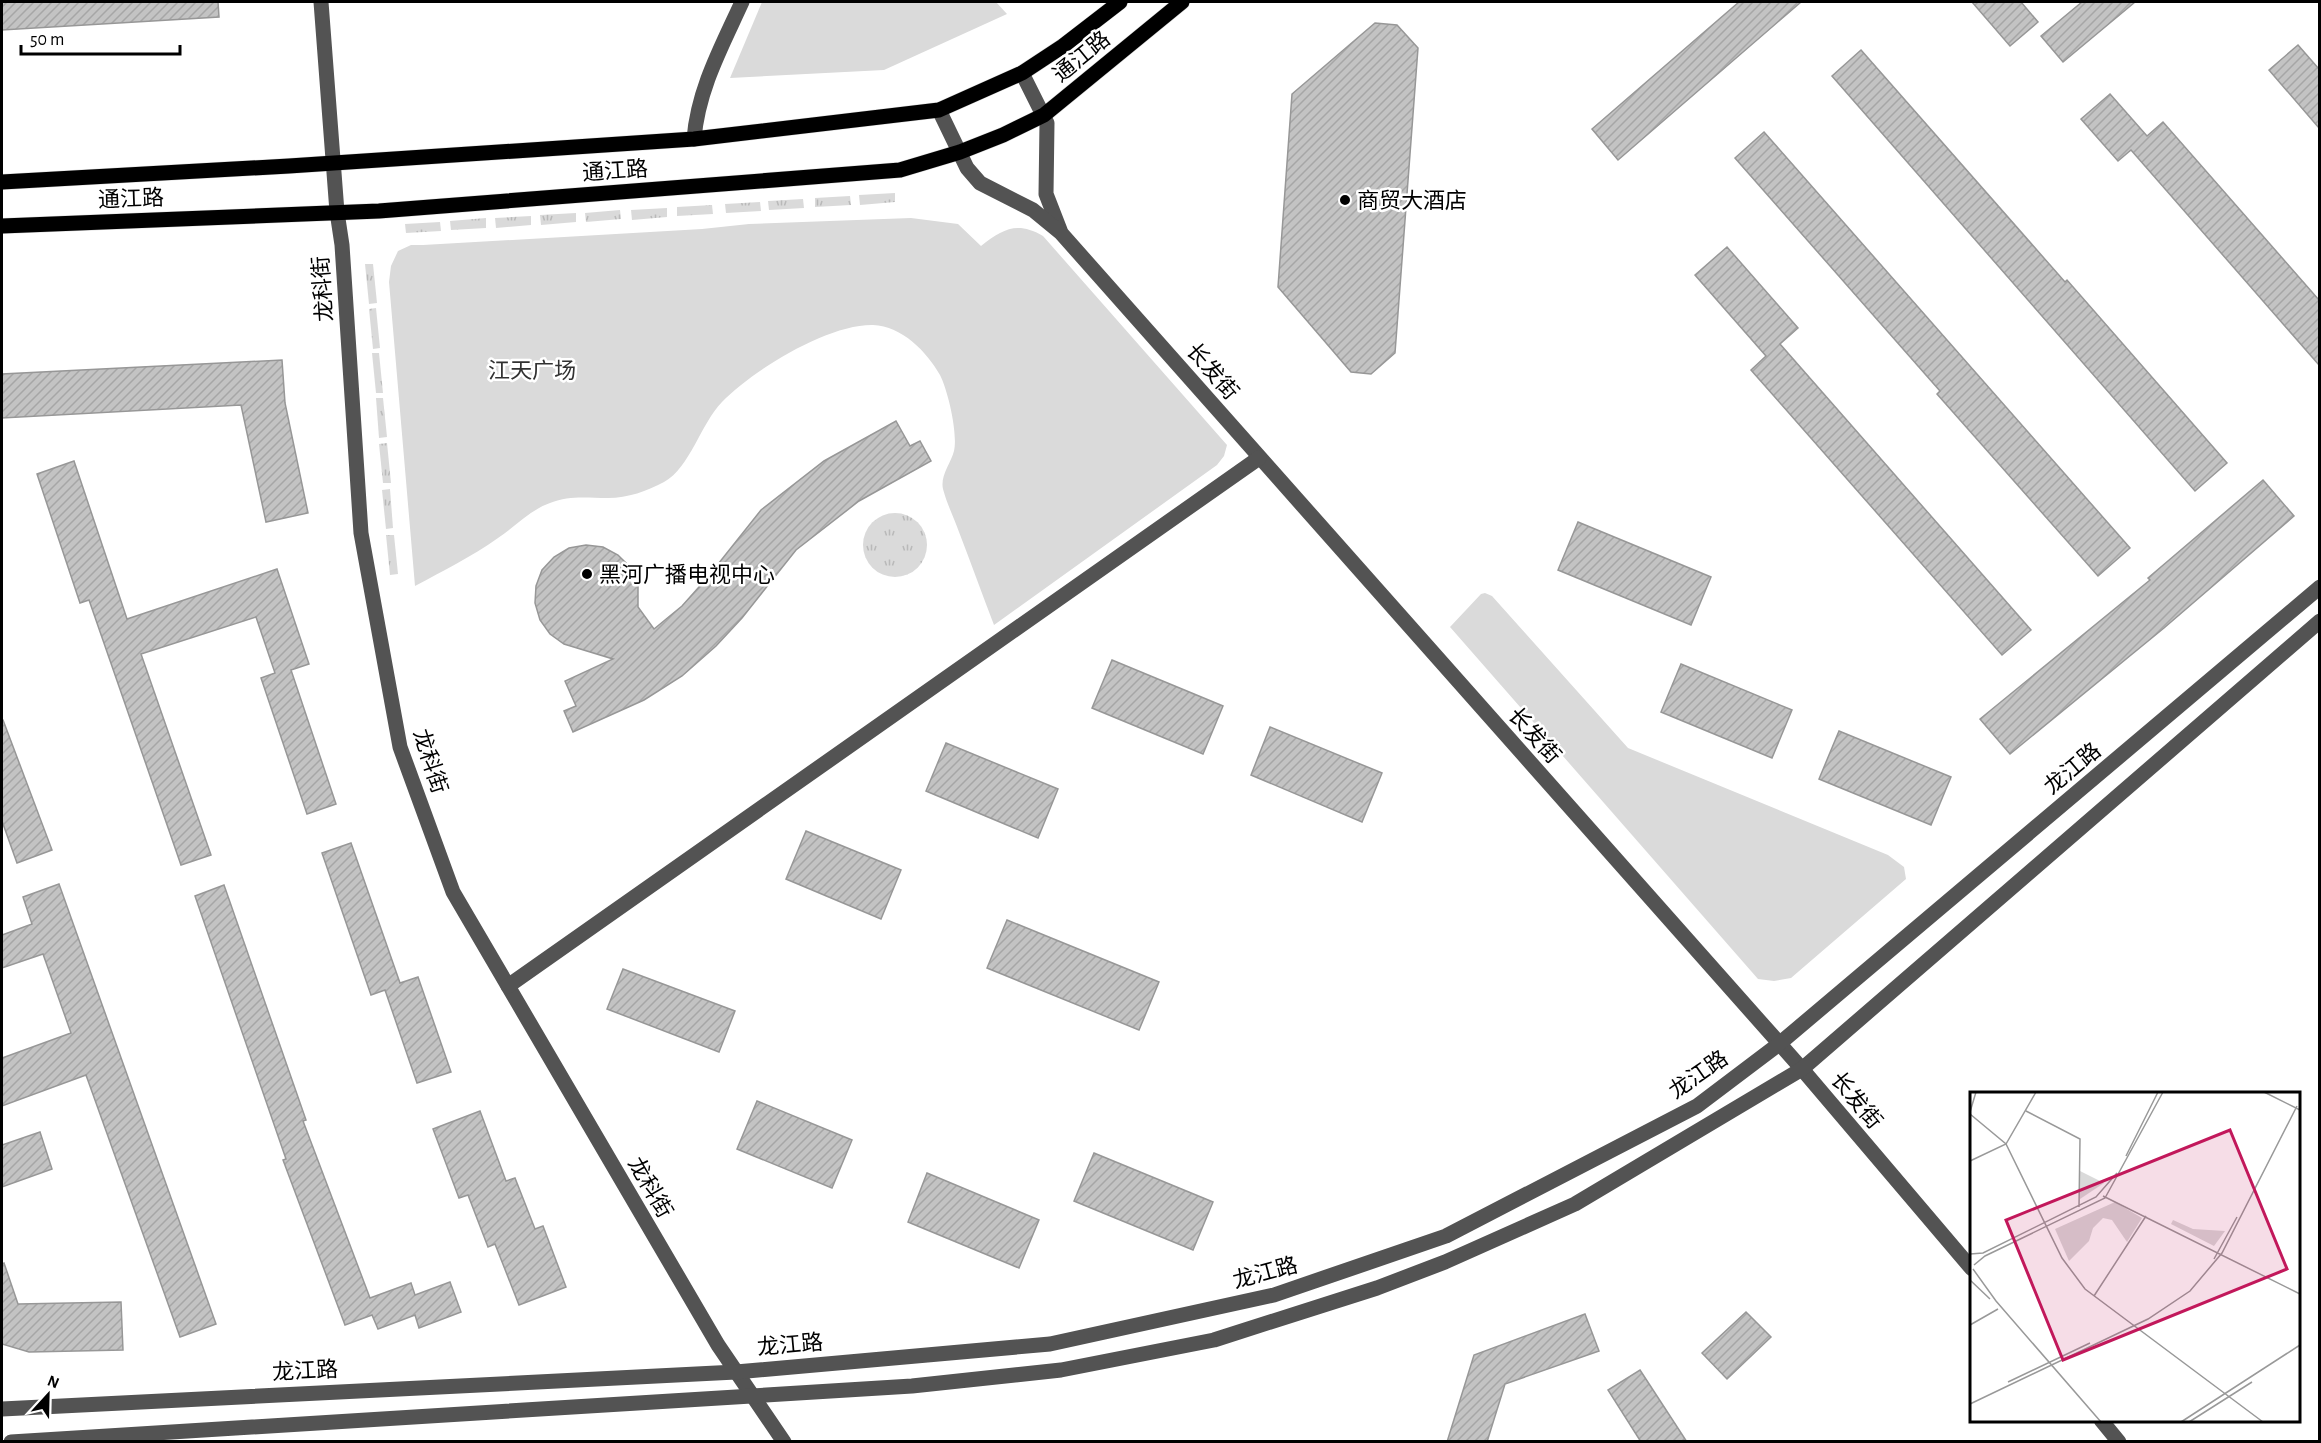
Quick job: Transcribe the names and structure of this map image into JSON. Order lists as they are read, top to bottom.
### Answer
{
  "streets": {
    "main road": ["通江路"],
    "street": ["龙科街", "长发街", "龙江路"]
  },
  "crossings": [
    ["通江路", "龙科街"],
    ["通江路", "长发街"],
    ["龙科街", "龙江路"],
    ["长发街", "龙江路"]
  ],
  "parks": ["江天广场"],
  "places": ["商贸大酒店", "黑河广播电视中心"],
  "scale_bar": "50 m",
  "north": "top"
}
